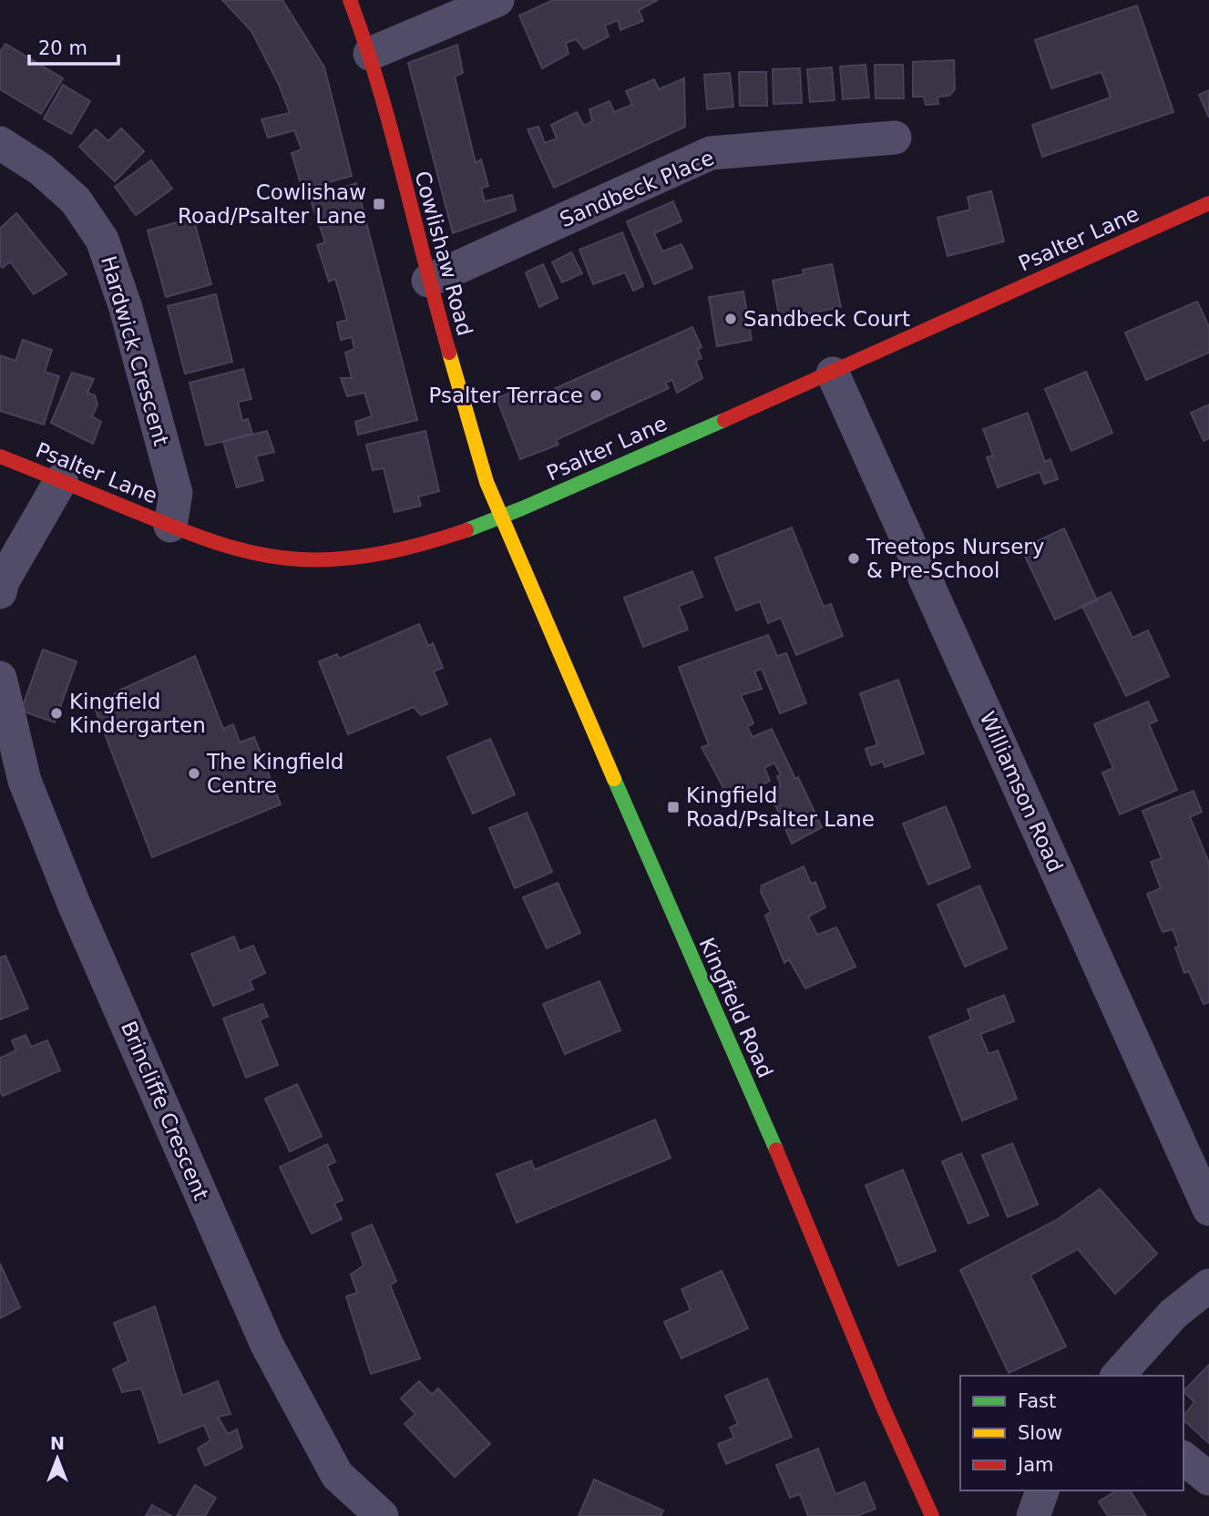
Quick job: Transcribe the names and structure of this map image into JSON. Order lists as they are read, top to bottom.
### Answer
{
  "streets": {
    "street": [
      "Sandbeck Place",
      "Psalter Lane",
      "Cowlishaw Road",
      "Hardwick Crescent",
      "Williamson Road",
      "Kingfield Road",
      "Brincliffe Crescent"
    ]
  },
  "crossings": [
    ["Sandbeck Place", "Cowlishaw Road"],
    ["Psalter Lane", "Cowlishaw Road"],
    ["Psalter Lane", "Hardwick Crescent"],
    ["Psalter Lane", "Williamson Road"],
    ["Psalter Lane", "Kingfield Road"],
    ["Cowlishaw Road", "Kingfield Road"]
  ],
  "places": {
    "transit": ["Cowlishaw Road/Psalter Lane", "Kingfield Road/Psalter Lane"],
    "other": [
      "Sandbeck Court",
      "Psalter Terrace",
      "Treetops Nursery & Pre-School",
      "Kingfield Kindergarten",
      "The Kingfield Centre"
    ]
  },
  "legend": ["Fast", "Slow", "Jam"],
  "scale_bar": "20 m",
  "north": "top"
}
